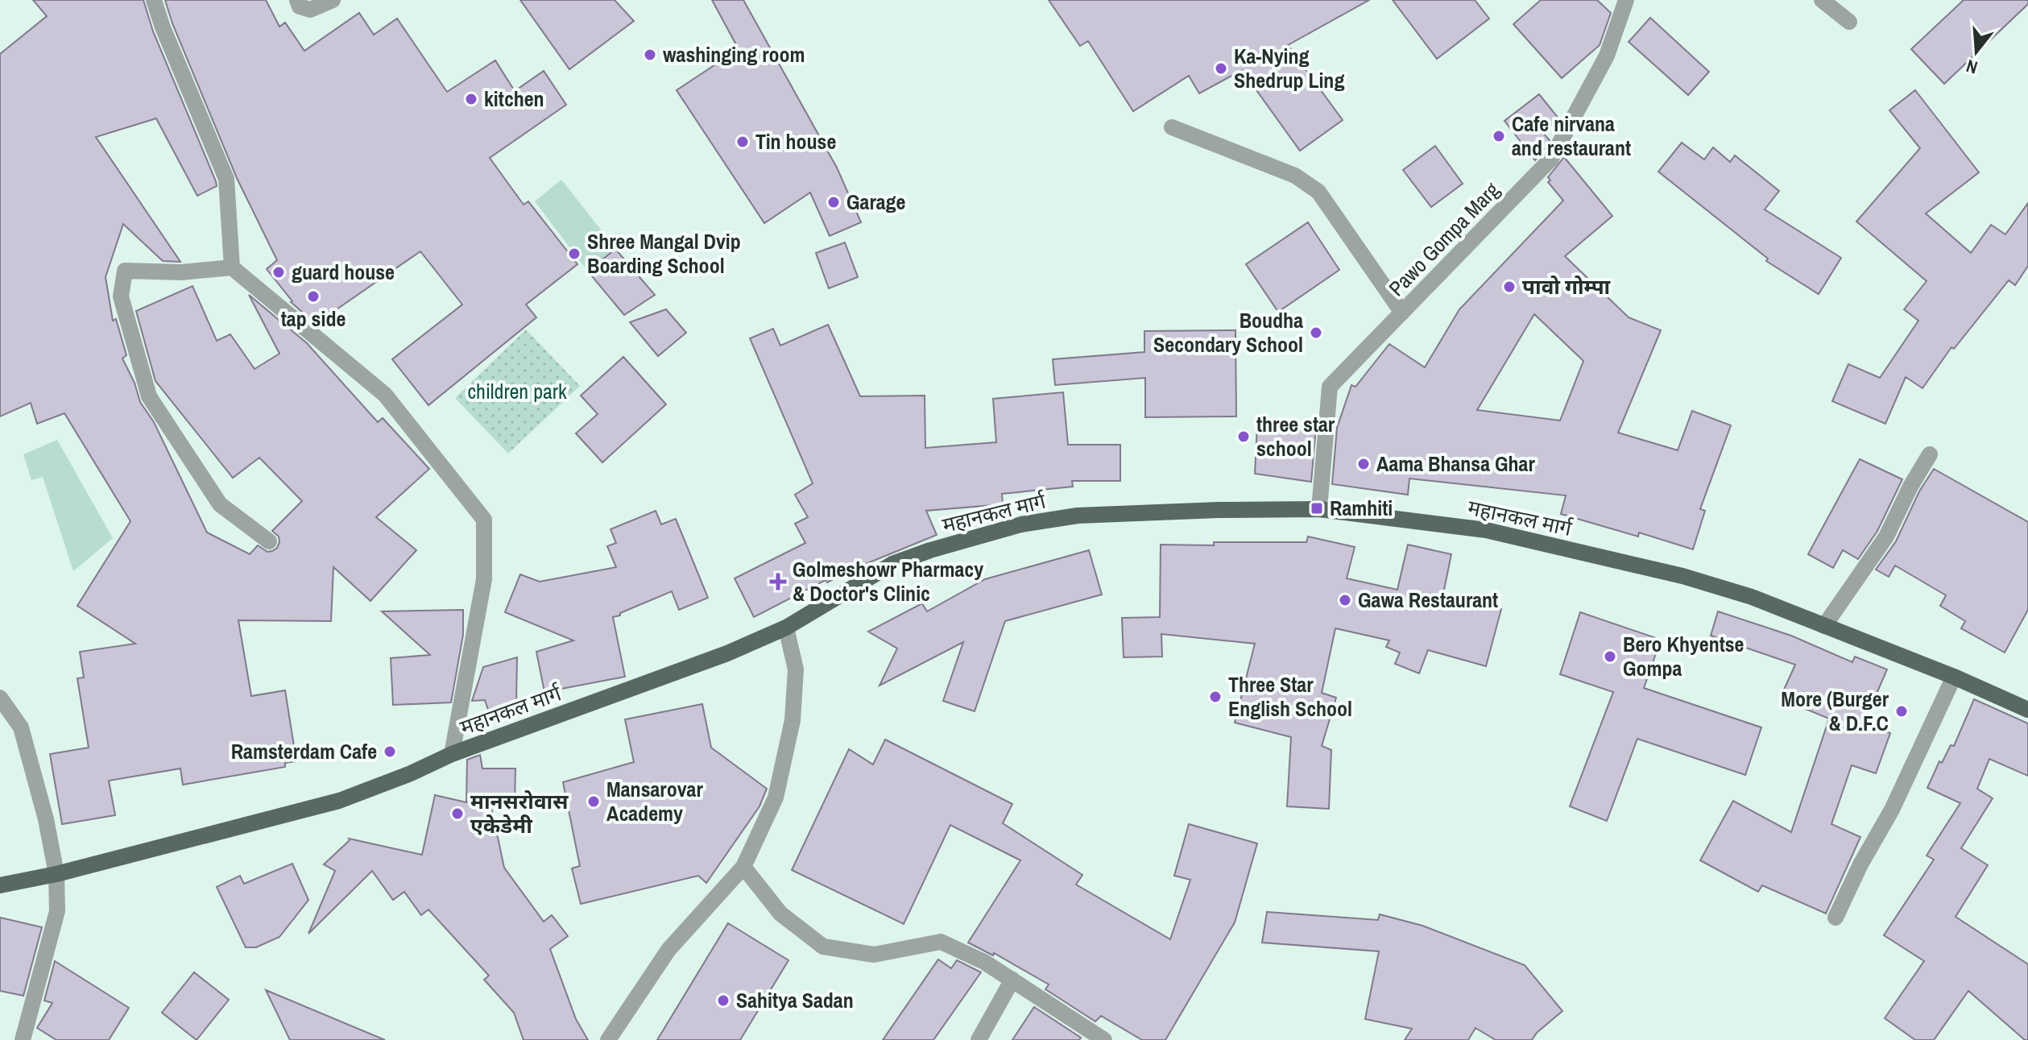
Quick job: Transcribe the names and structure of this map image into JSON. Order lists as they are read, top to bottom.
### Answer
{
  "streets": {
    "main road": ["महानकल मार्ग"],
    "street": ["Pawo Gompa Marg"]
  },
  "crossings": [
    ["Pawo Gompa Marg", "महानकल मार्ग"]
  ],
  "parks": ["children park"],
  "places": {
    "other": [
      "washinging room",
      "Ka-Nying Shedrup Ling",
      "kitchen",
      "Cafe nirvana and restaurant",
      "Tin house",
      "Garage",
      "Shree Mangal Dvip Boarding School",
      "guard house",
      "पावो गोम्पा",
      "tap side",
      "Boudha Secondary School",
      "three star school",
      "Aama Bhansa Ghar",
      "Gawa Restaurant",
      "Bero Khyentse Gompa",
      "Three Star English School",
      "More (Burger & D.F.C",
      "Ramsterdam Cafe",
      "Mansarovar Academy",
      "मानसरोवास एकेडेमी",
      "Sahitya Sadan"
    ],
    "transit": ["Ramhiti"],
    "health": ["Golmeshowr Pharmacy & Doctor's Clinic"]
  },
  "north": "bottom"
}
